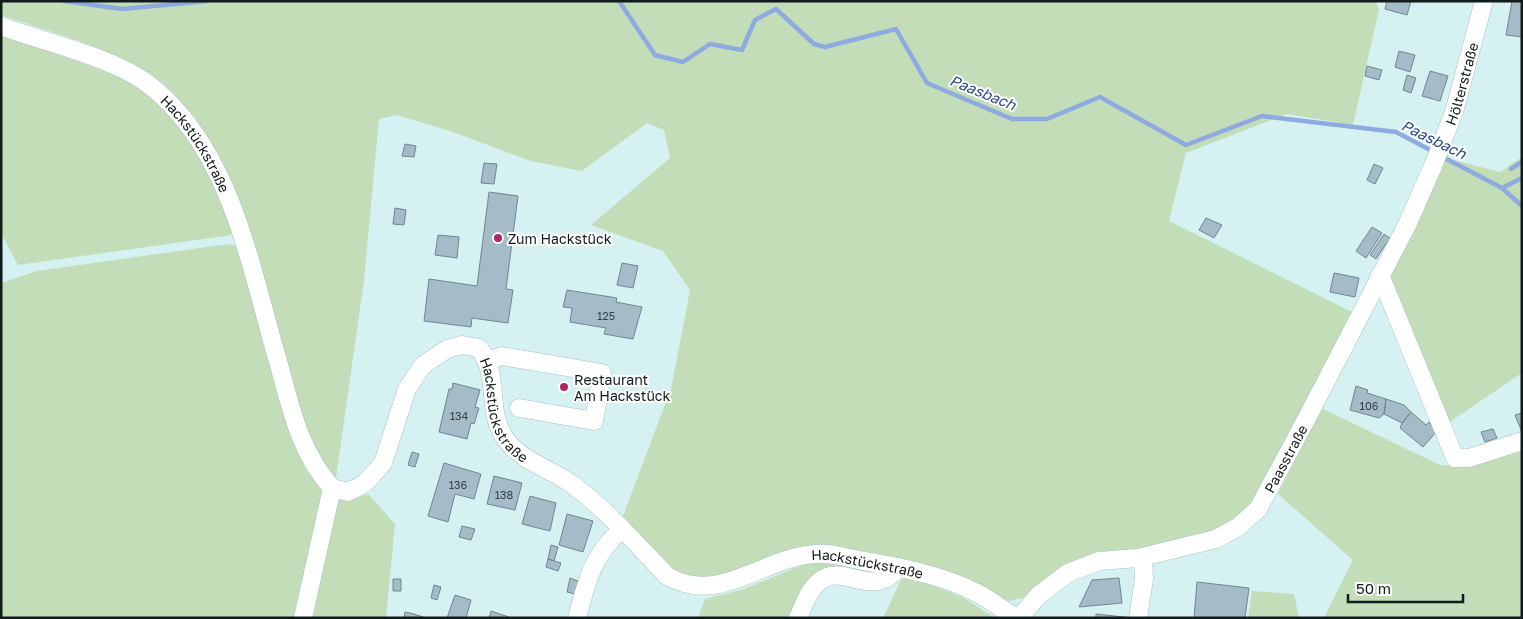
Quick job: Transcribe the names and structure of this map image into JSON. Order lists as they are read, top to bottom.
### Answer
{
  "streets": {
    "street": ["Hölterstraße", "Hackstückstraße", "Paasstraße"]
  },
  "crossings": [
    ["Hölterstraße", "Paasstraße"],
    ["Hackstückstraße", "Paasstraße"]
  ],
  "water": ["Paasbach"],
  "places": ["Zum Hackstück", "Restaurant Am Hackstück"],
  "house_numbers": [
    "125",
    "106",
    "134",
    "136",
    "138"
  ],
  "scale_bar": "50 m"
}
